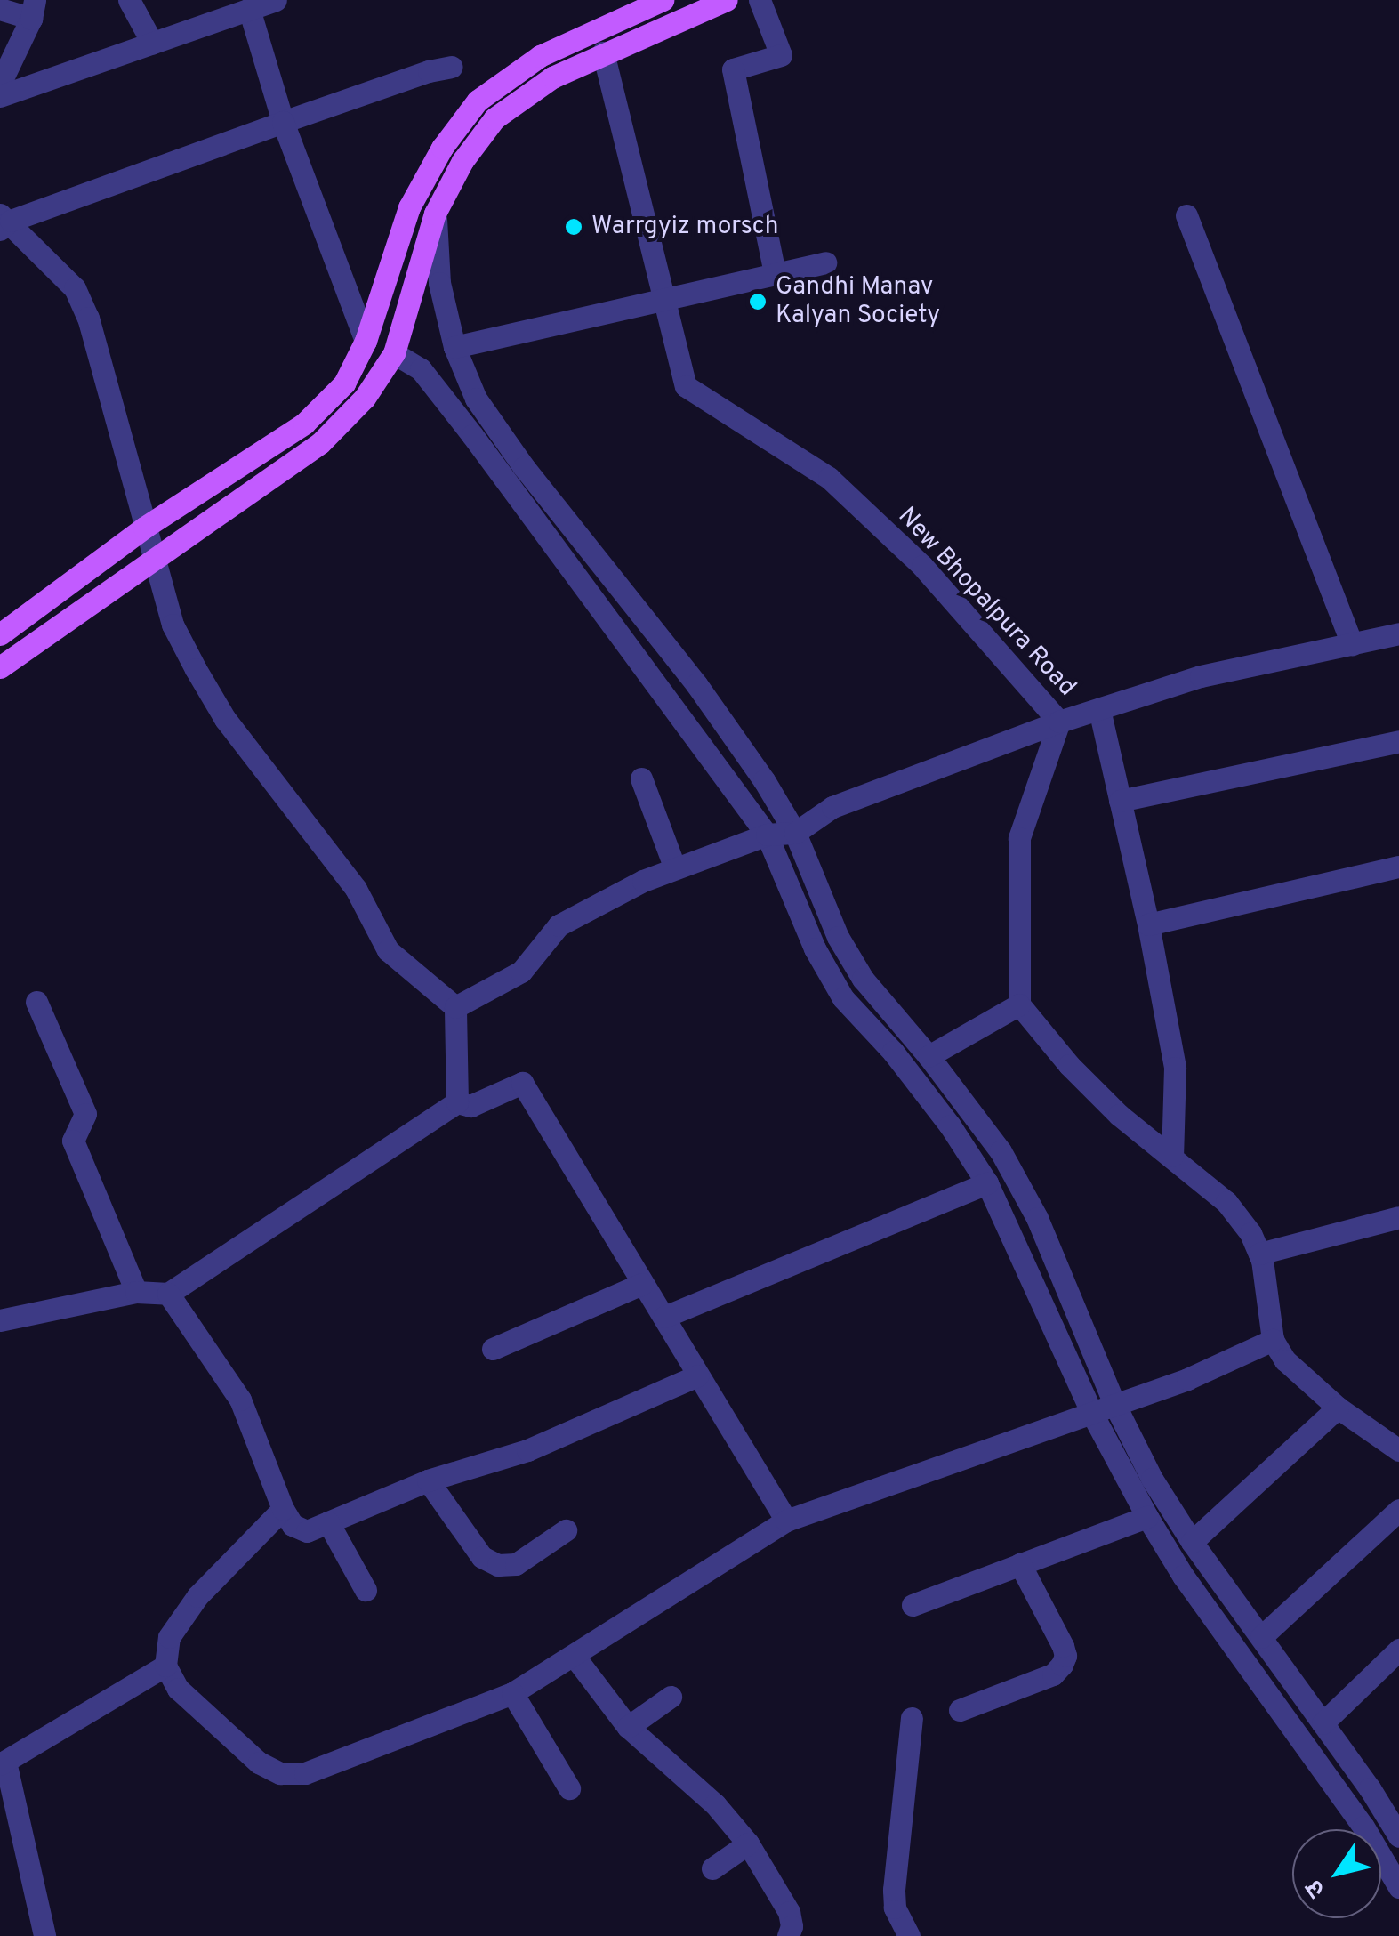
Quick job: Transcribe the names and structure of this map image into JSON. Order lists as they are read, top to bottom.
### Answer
{
  "streets": {
    "street": ["New Bhopalpura Road"]
  },
  "places": ["Warrgyiz morsch", "Gandhi Manav Kalyan Society"],
  "north": "bottom left"
}
